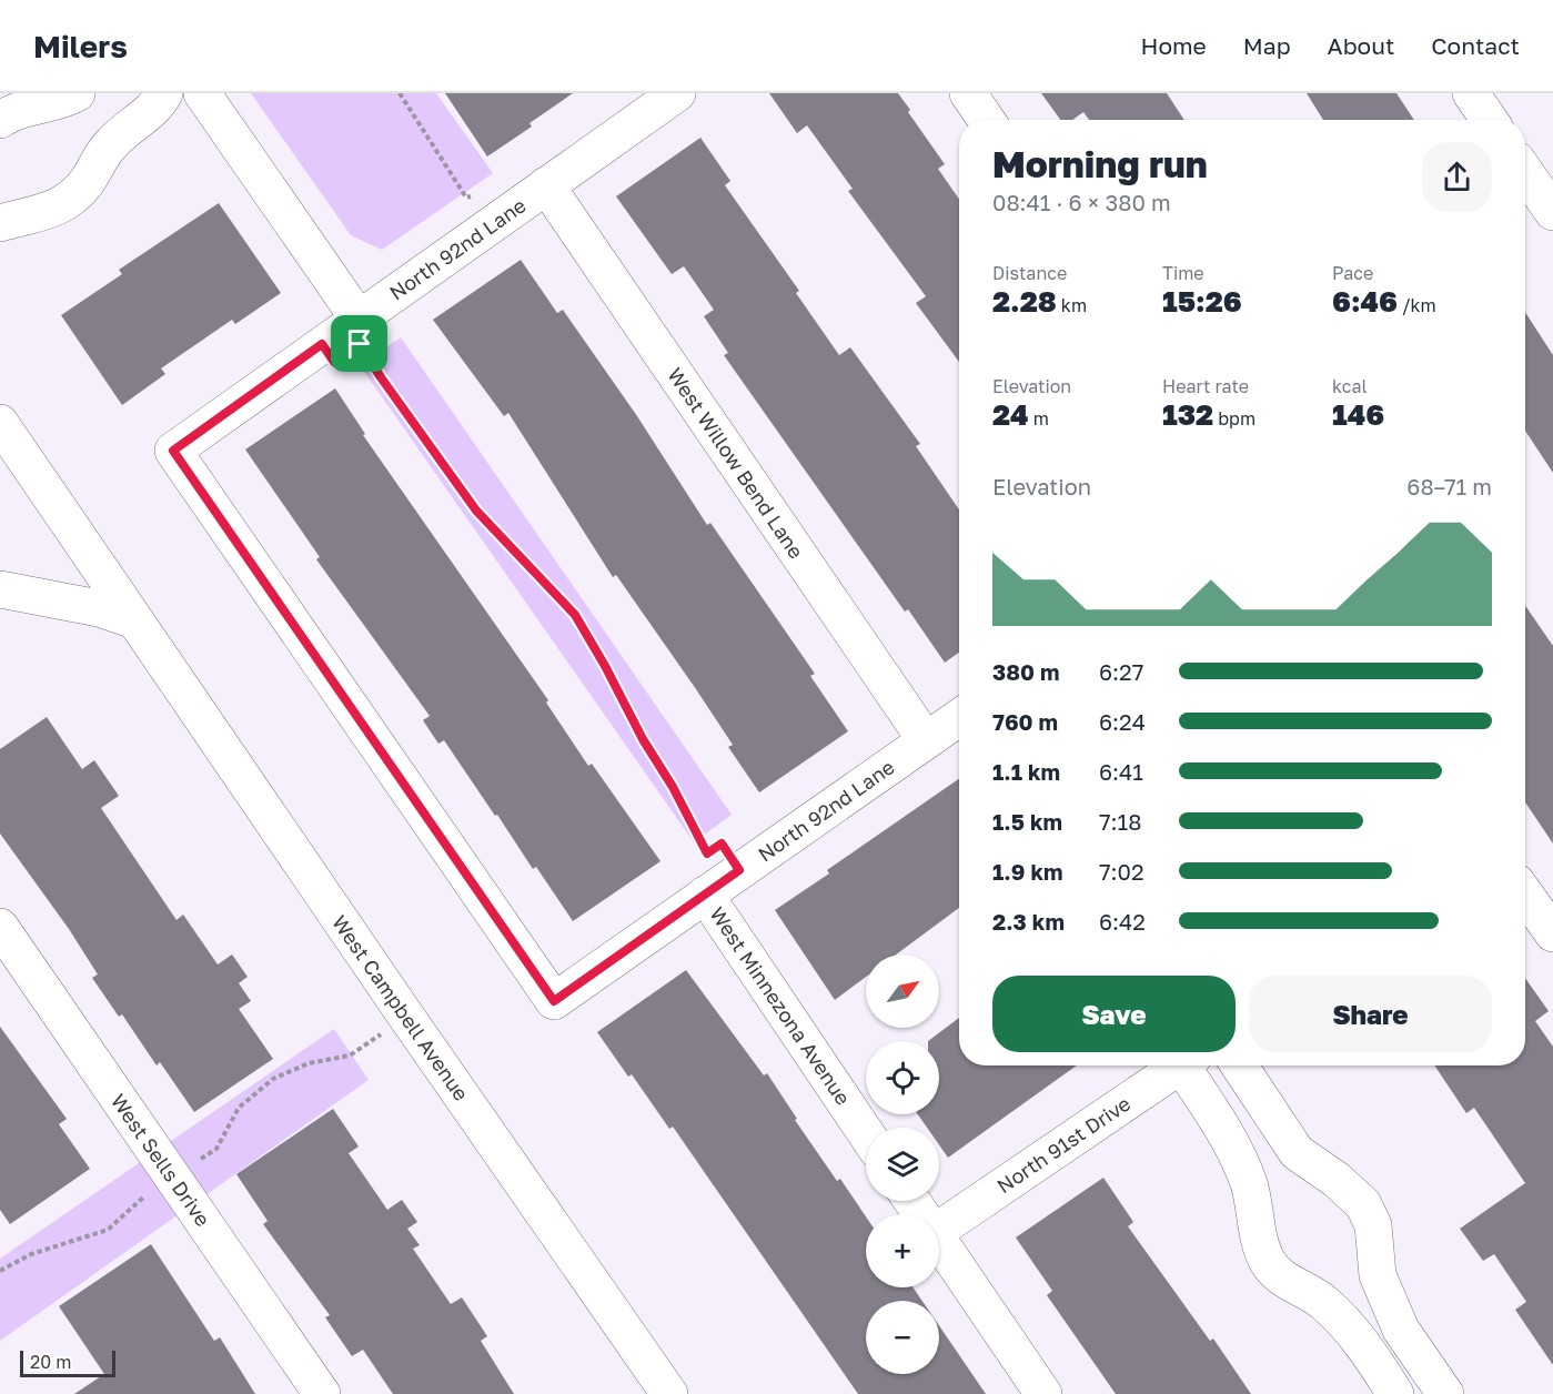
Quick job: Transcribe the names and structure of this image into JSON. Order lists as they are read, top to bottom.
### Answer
{
  "streets": {
    "street": [
      "North 92nd Lane",
      "West Willow Bend Lane",
      "West Minnezona Avenue",
      "West Campbell Avenue",
      "North 91st Drive",
      "West Sells Drive"
    ]
  },
  "crossings": [
    ["North 92nd Lane", "West Willow Bend Lane"],
    ["North 92nd Lane", "West Minnezona Avenue"]
  ],
  "scale_bar": "20 m",
  "north": "top right",
  "page": {
    "header": "Milers",
    "nav": [
      "Home",
      "Map",
      "About",
      "Contact"
    ],
    "heading": ["Morning run", "08:41 · 6 × 380 m"],
    "stats": [
      ["Distance", "2.28 km"],
      ["Time", "15:26"],
      ["Pace", "6:46 /km"],
      ["Elevation", "24 m"],
      ["Heart rate", "132 bpm"],
      ["kcal", "146"]
    ],
    "chart": ["Elevation", "68–71 m"],
    "list": [
      {
        "name": "380 m",
        "note": "6:27"
      },
      {
        "name": "760 m",
        "note": "6:24"
      },
      {
        "name": "1.1 km",
        "note": "6:41"
      },
      {
        "name": "1.5 km",
        "note": "7:18"
      },
      {
        "name": "1.9 km",
        "note": "7:02"
      },
      {
        "name": "2.3 km",
        "note": "6:42"
      }
    ],
    "map_buttons": ["+", "−"],
    "buttons": ["Save", "Share"],
    "scale": "20 m"
  }
}
